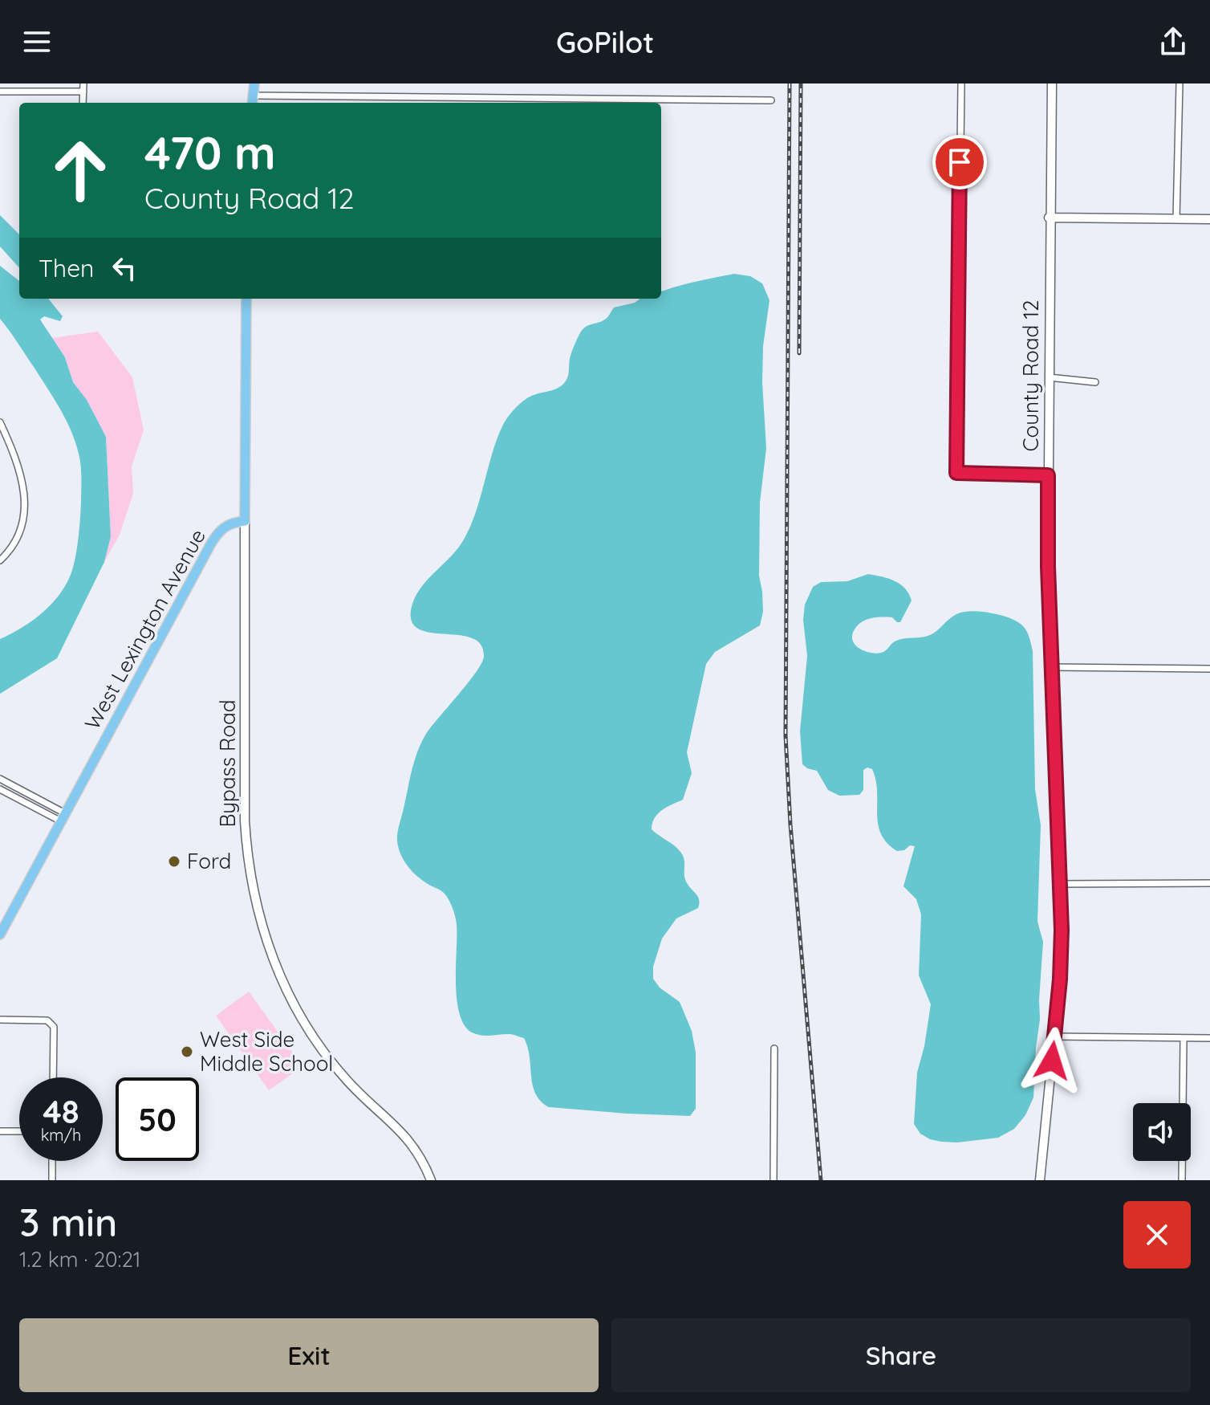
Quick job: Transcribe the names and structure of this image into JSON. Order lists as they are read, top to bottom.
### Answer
{
  "streets": {
    "main road": ["County Road 12", "West Lexington Avenue", "Bypass Road"]
  },
  "crossings": [
    ["West Lexington Avenue", "Bypass Road"]
  ],
  "places": ["Ford", "West Side Middle School"],
  "page": {
    "header": "GoPilot",
    "turn": ["470 m", "County Road 12"],
    "then": "Then",
    "speed": "48 km/h",
    "limit": "50",
    "heading": ["3 min", "1.2 km · 20:21"],
    "buttons": ["Exit", "Share"]
  }
}
